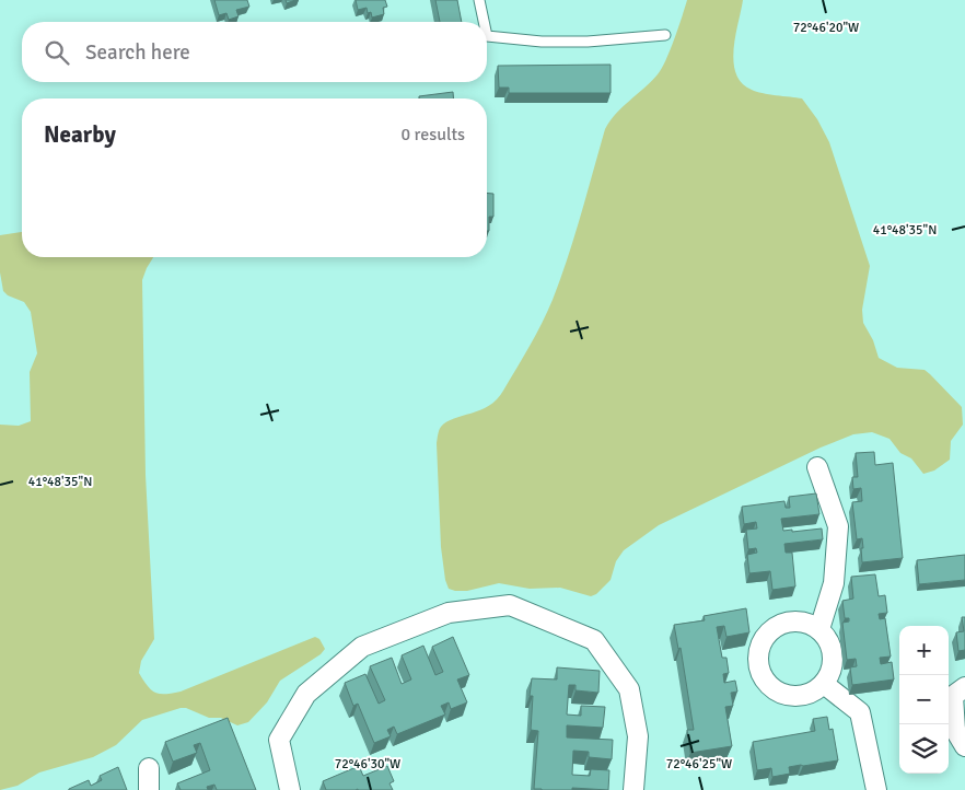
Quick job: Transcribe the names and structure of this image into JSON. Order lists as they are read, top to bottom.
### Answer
{
  "page": {
    "search": "Search here",
    "heading": ["Nearby", "0 results"],
    "map_buttons": ["+", "−"]
  },
  "coordinates": [
    "72°46'20\"W",
    "41°48'35\"N",
    "72°46'30\"W",
    "72°46'25\"W"
  ]
}
